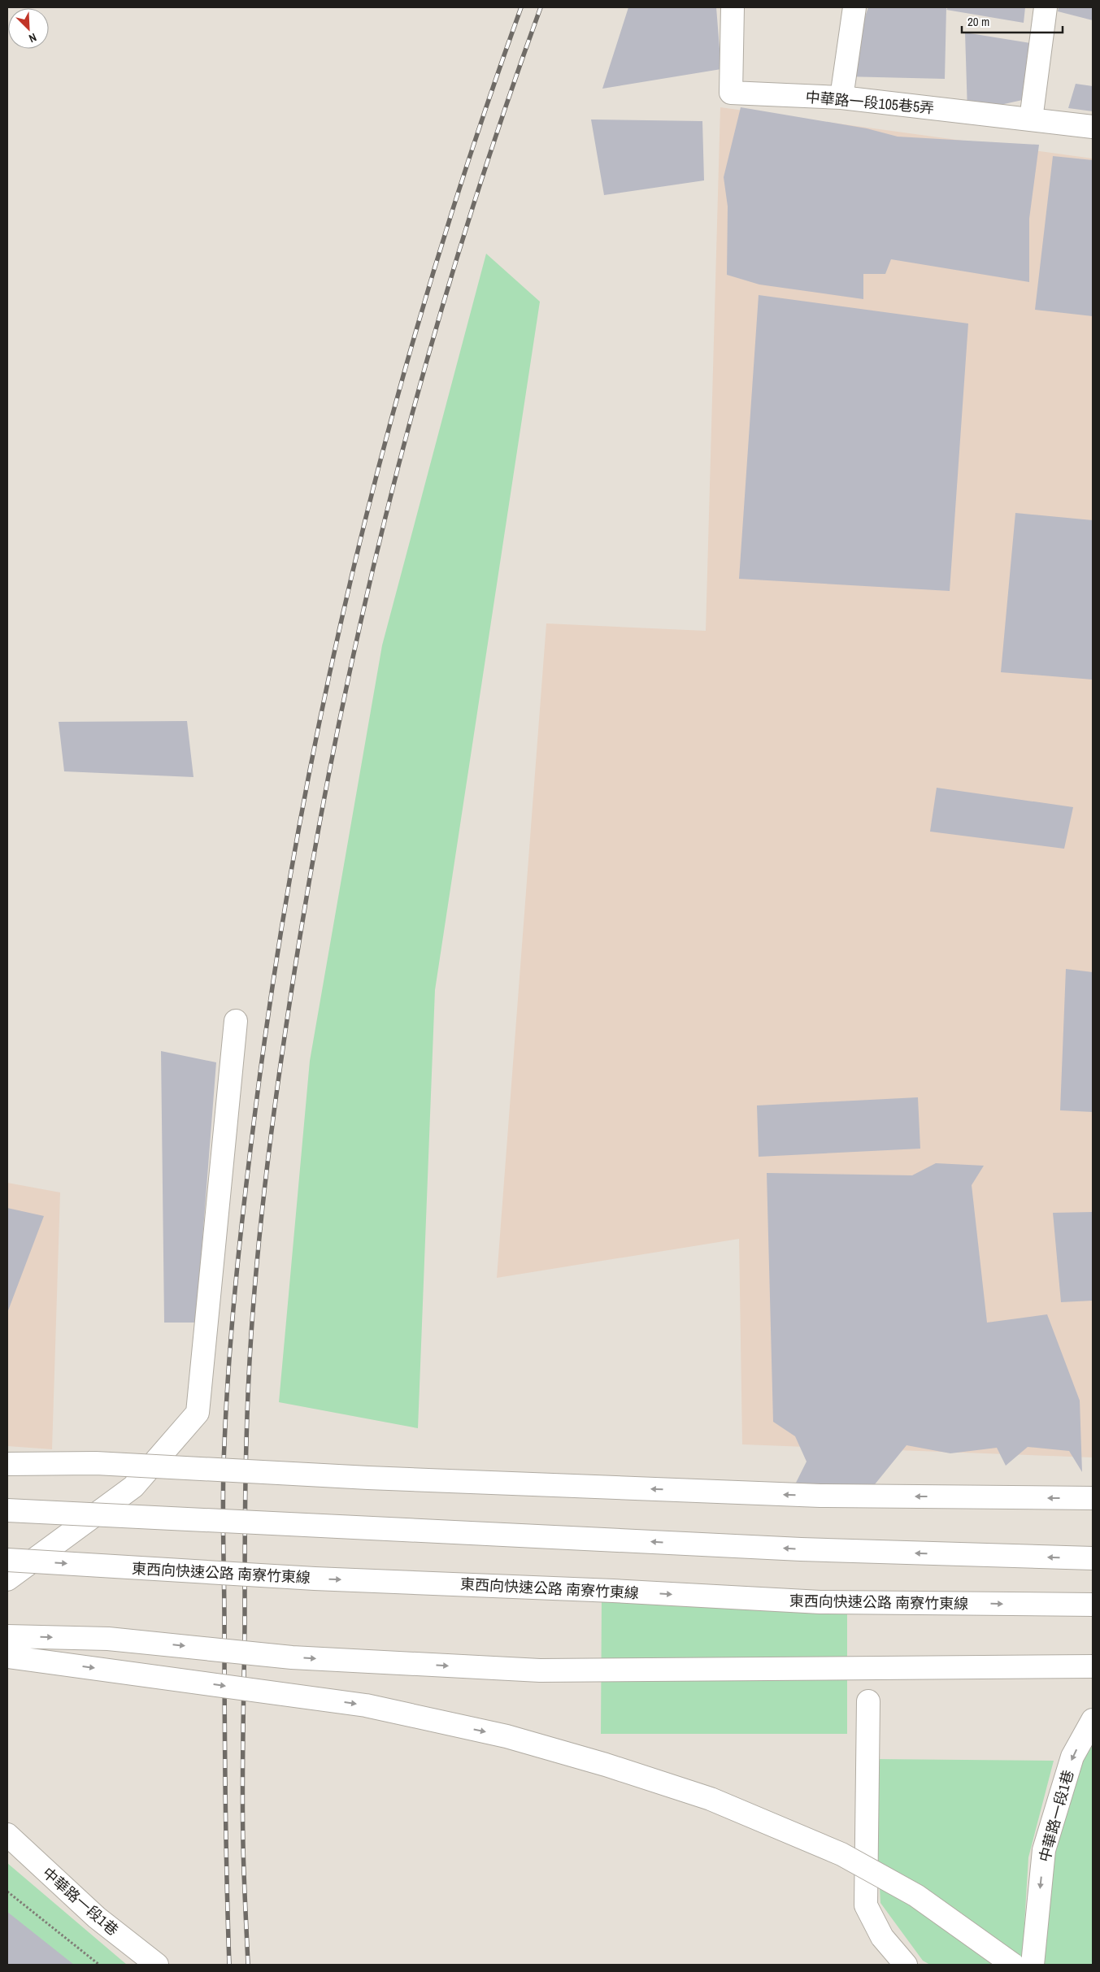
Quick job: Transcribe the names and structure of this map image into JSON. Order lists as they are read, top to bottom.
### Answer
{
  "streets": {
    "main road": ["中華路一段105巷5弄", "東西向快速公路 南寮竹東線", "中華路一段1巷"]
  },
  "one_way": ["中華路一段1巷"],
  "scale_bar": "20 m",
  "north": "bottom right"
}
